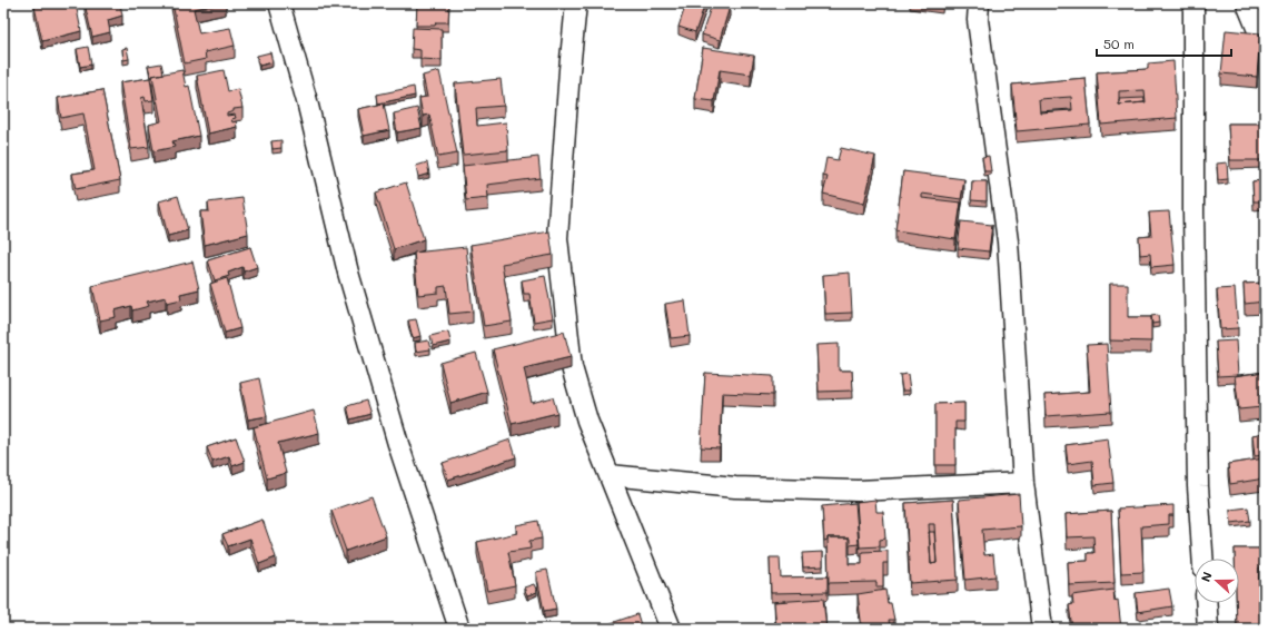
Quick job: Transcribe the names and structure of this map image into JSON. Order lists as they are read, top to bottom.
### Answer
{
  "scale_bar": "50 m",
  "north": "left"
}
